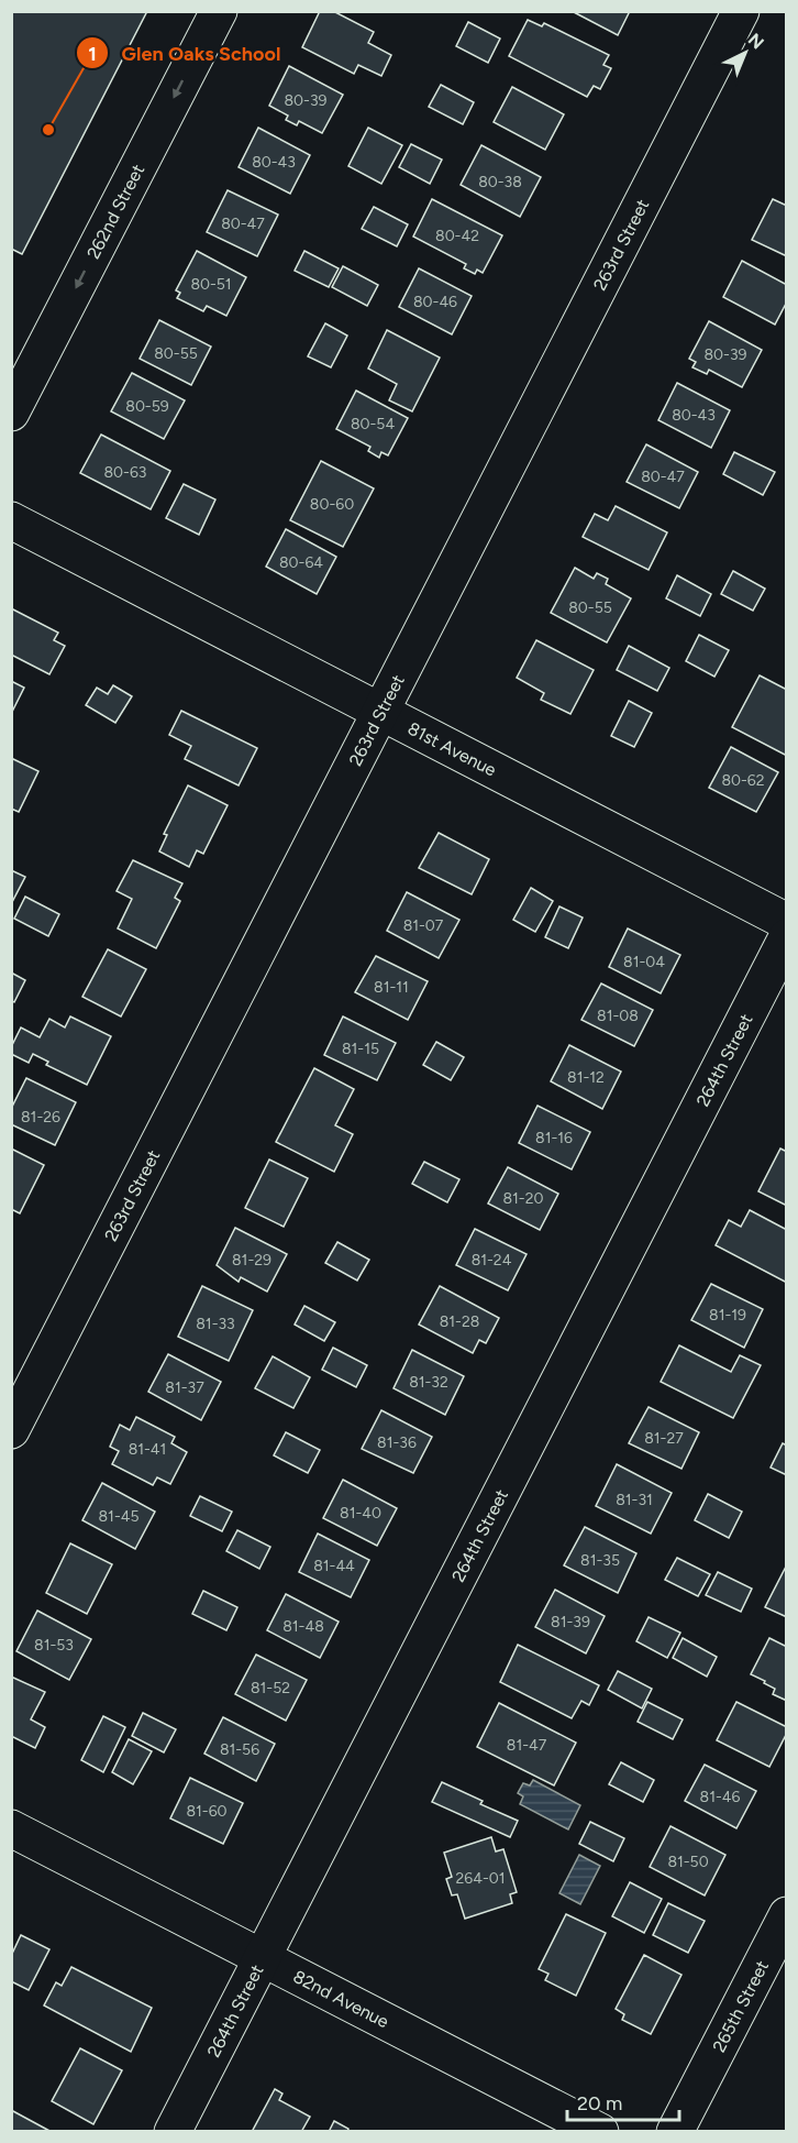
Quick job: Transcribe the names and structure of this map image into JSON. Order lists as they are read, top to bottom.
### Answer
{
  "streets": {
    "street": [
      "262nd Street",
      "263rd Street",
      "81st Avenue",
      "264th Street",
      "82nd Avenue",
      "265th Street"
    ]
  },
  "crossings": [
    ["263rd Street", "81st Avenue"],
    ["264th Street", "82nd Avenue"]
  ],
  "one_way": ["262nd Street"],
  "places": ["Glen Oaks School"],
  "house_numbers": [
    "80-39",
    "80-43",
    "80-38",
    "80-47",
    "80-42",
    "80-51",
    "80-46",
    "80-55",
    "80-39",
    "80-59",
    "80-43",
    "80-54",
    "80-63",
    "80-47",
    "80-60",
    "80-64",
    "80-55",
    "80-62",
    "81-07",
    "81-04",
    "81-11",
    "81-08",
    "81-15",
    "81-12",
    "81-26",
    "81-16",
    "81-20",
    "81-29",
    "81-24",
    "81-19",
    "81-28",
    "81-33",
    "81-32",
    "81-37",
    "81-27",
    "81-36",
    "81-41",
    "81-31",
    "81-40",
    "81-45",
    "81-35",
    "81-44",
    "81-39",
    "81-48",
    "81-53",
    "81-52",
    "81-47",
    "81-56",
    "81-46",
    "81-60",
    "81-50",
    "264-01"
  ],
  "scale_bar": "20 m",
  "north": "top right"
}
